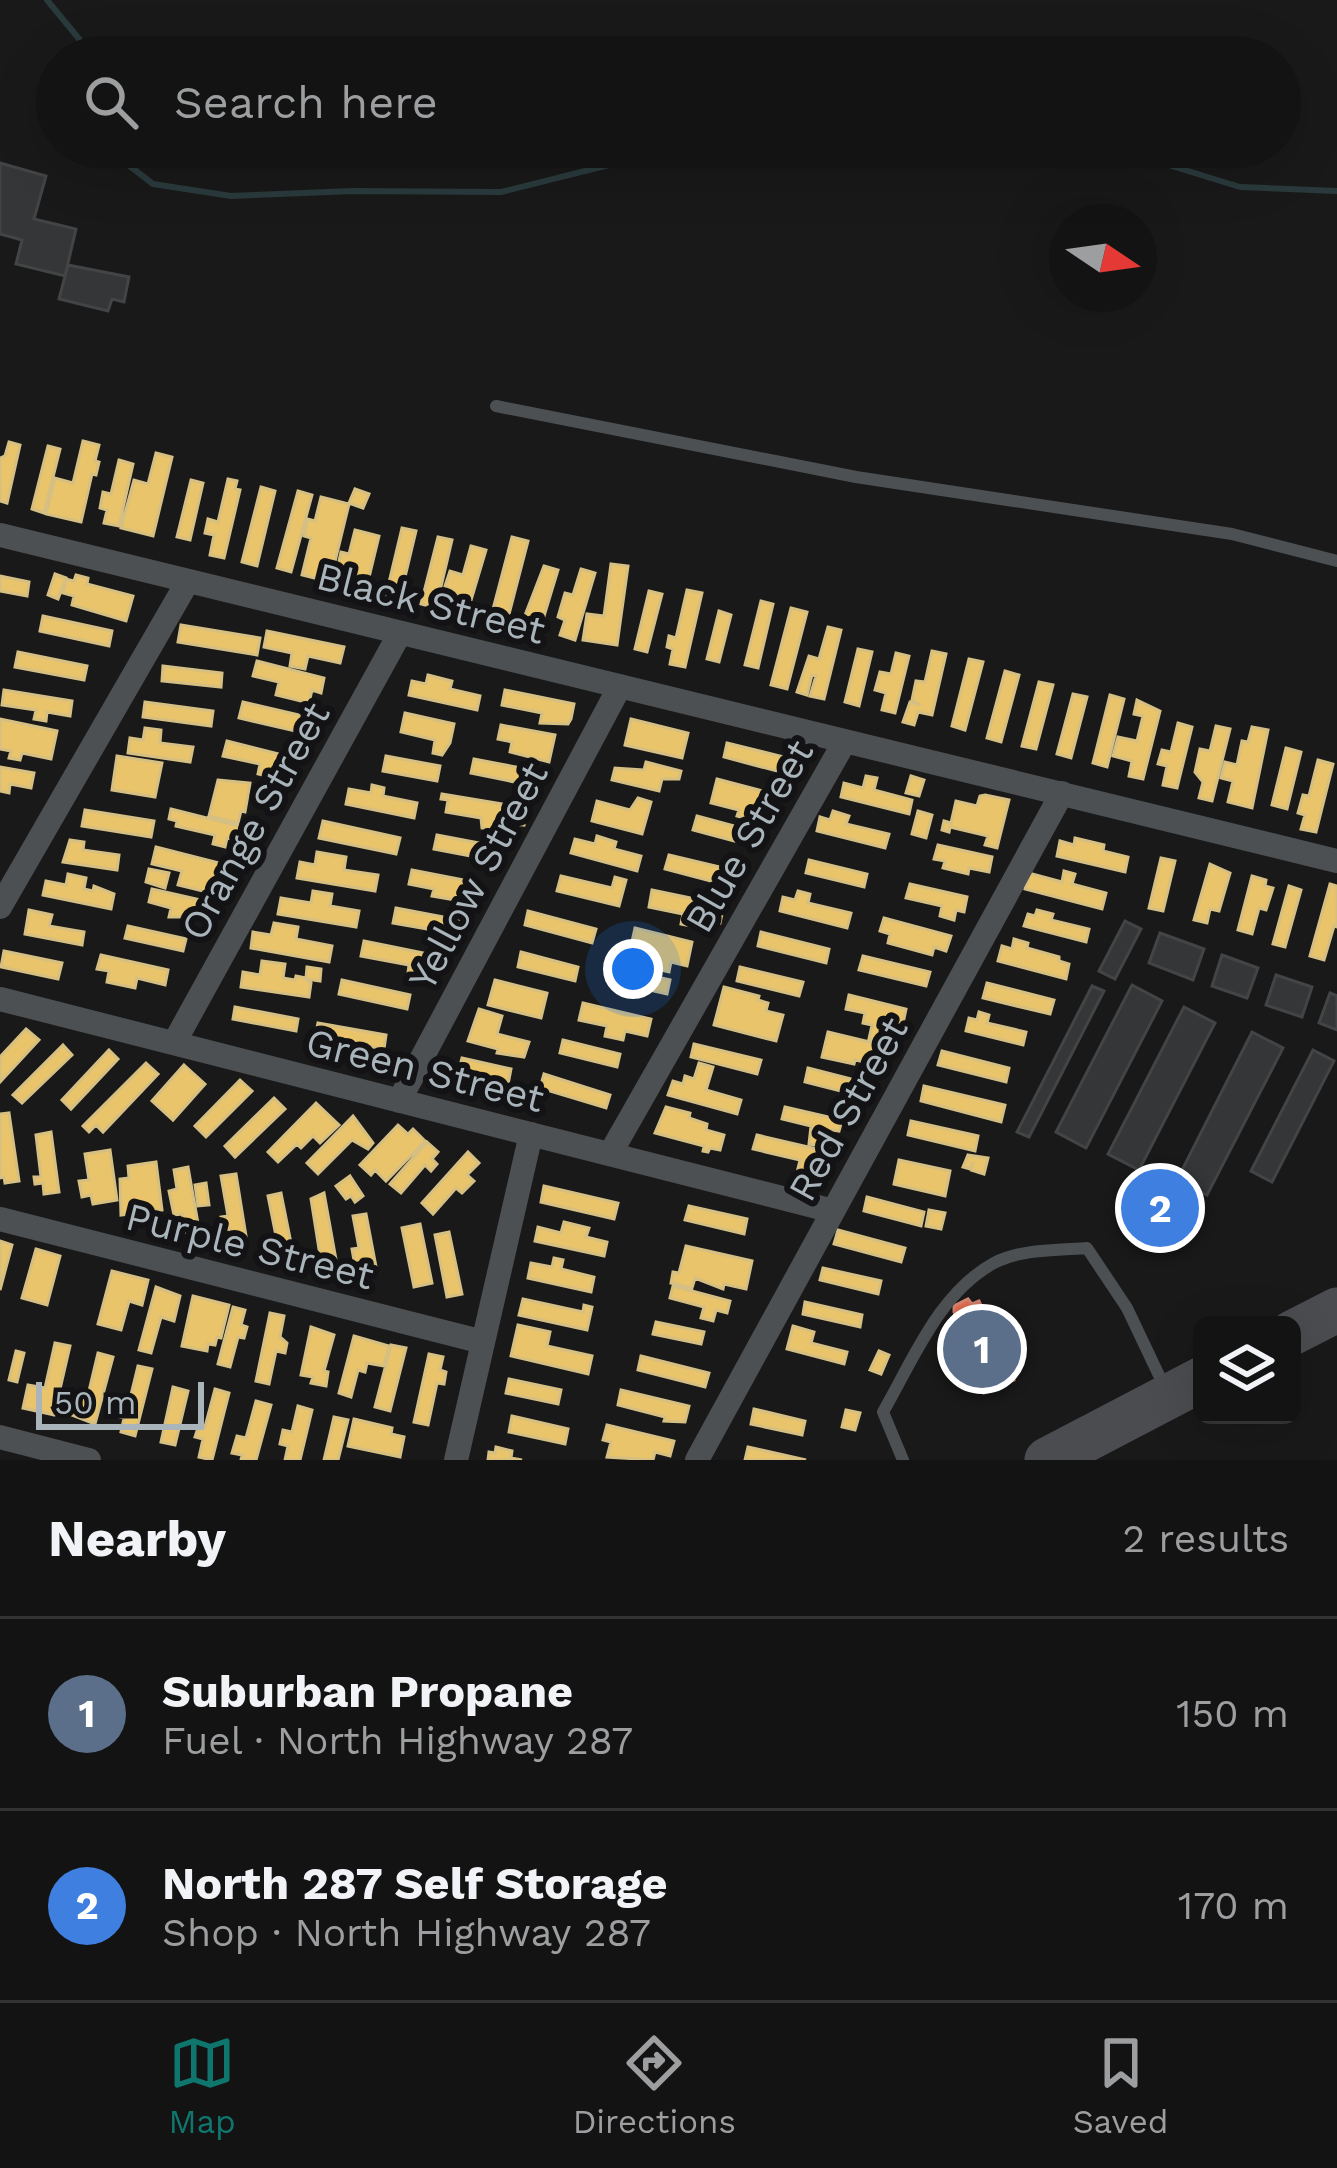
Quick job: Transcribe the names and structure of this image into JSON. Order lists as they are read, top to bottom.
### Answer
{
  "streets": {
    "street": [
      "Black Street",
      "Orange Street",
      "Blue Street",
      "Yellow Street",
      "Green Street",
      "Red Street",
      "Purple Street"
    ]
  },
  "crossings": [
    ["Black Street", "Orange Street"],
    ["Black Street", "Blue Street"],
    ["Black Street", "Yellow Street"],
    ["Black Street", "Red Street"],
    ["Orange Street", "Green Street"],
    ["Blue Street", "Green Street"],
    ["Yellow Street", "Green Street"],
    ["Green Street", "Red Street"]
  ],
  "scale_bar": "50 m",
  "north": "right",
  "page": {
    "search": "Search here",
    "pins": ["2", "1"],
    "scale": "50 m",
    "heading": ["Nearby", "2 results"],
    "list": [
      {
        "mark": "1",
        "name": "Suburban Propane",
        "note": "Fuel · North Highway 287",
        "value": "150 m"
      },
      {
        "mark": "2",
        "name": "North 287 Self Storage",
        "note": "Shop · North Highway 287",
        "value": "170 m"
      }
    ],
    "nav": ["Map", "Directions", "Saved"]
  }
}
